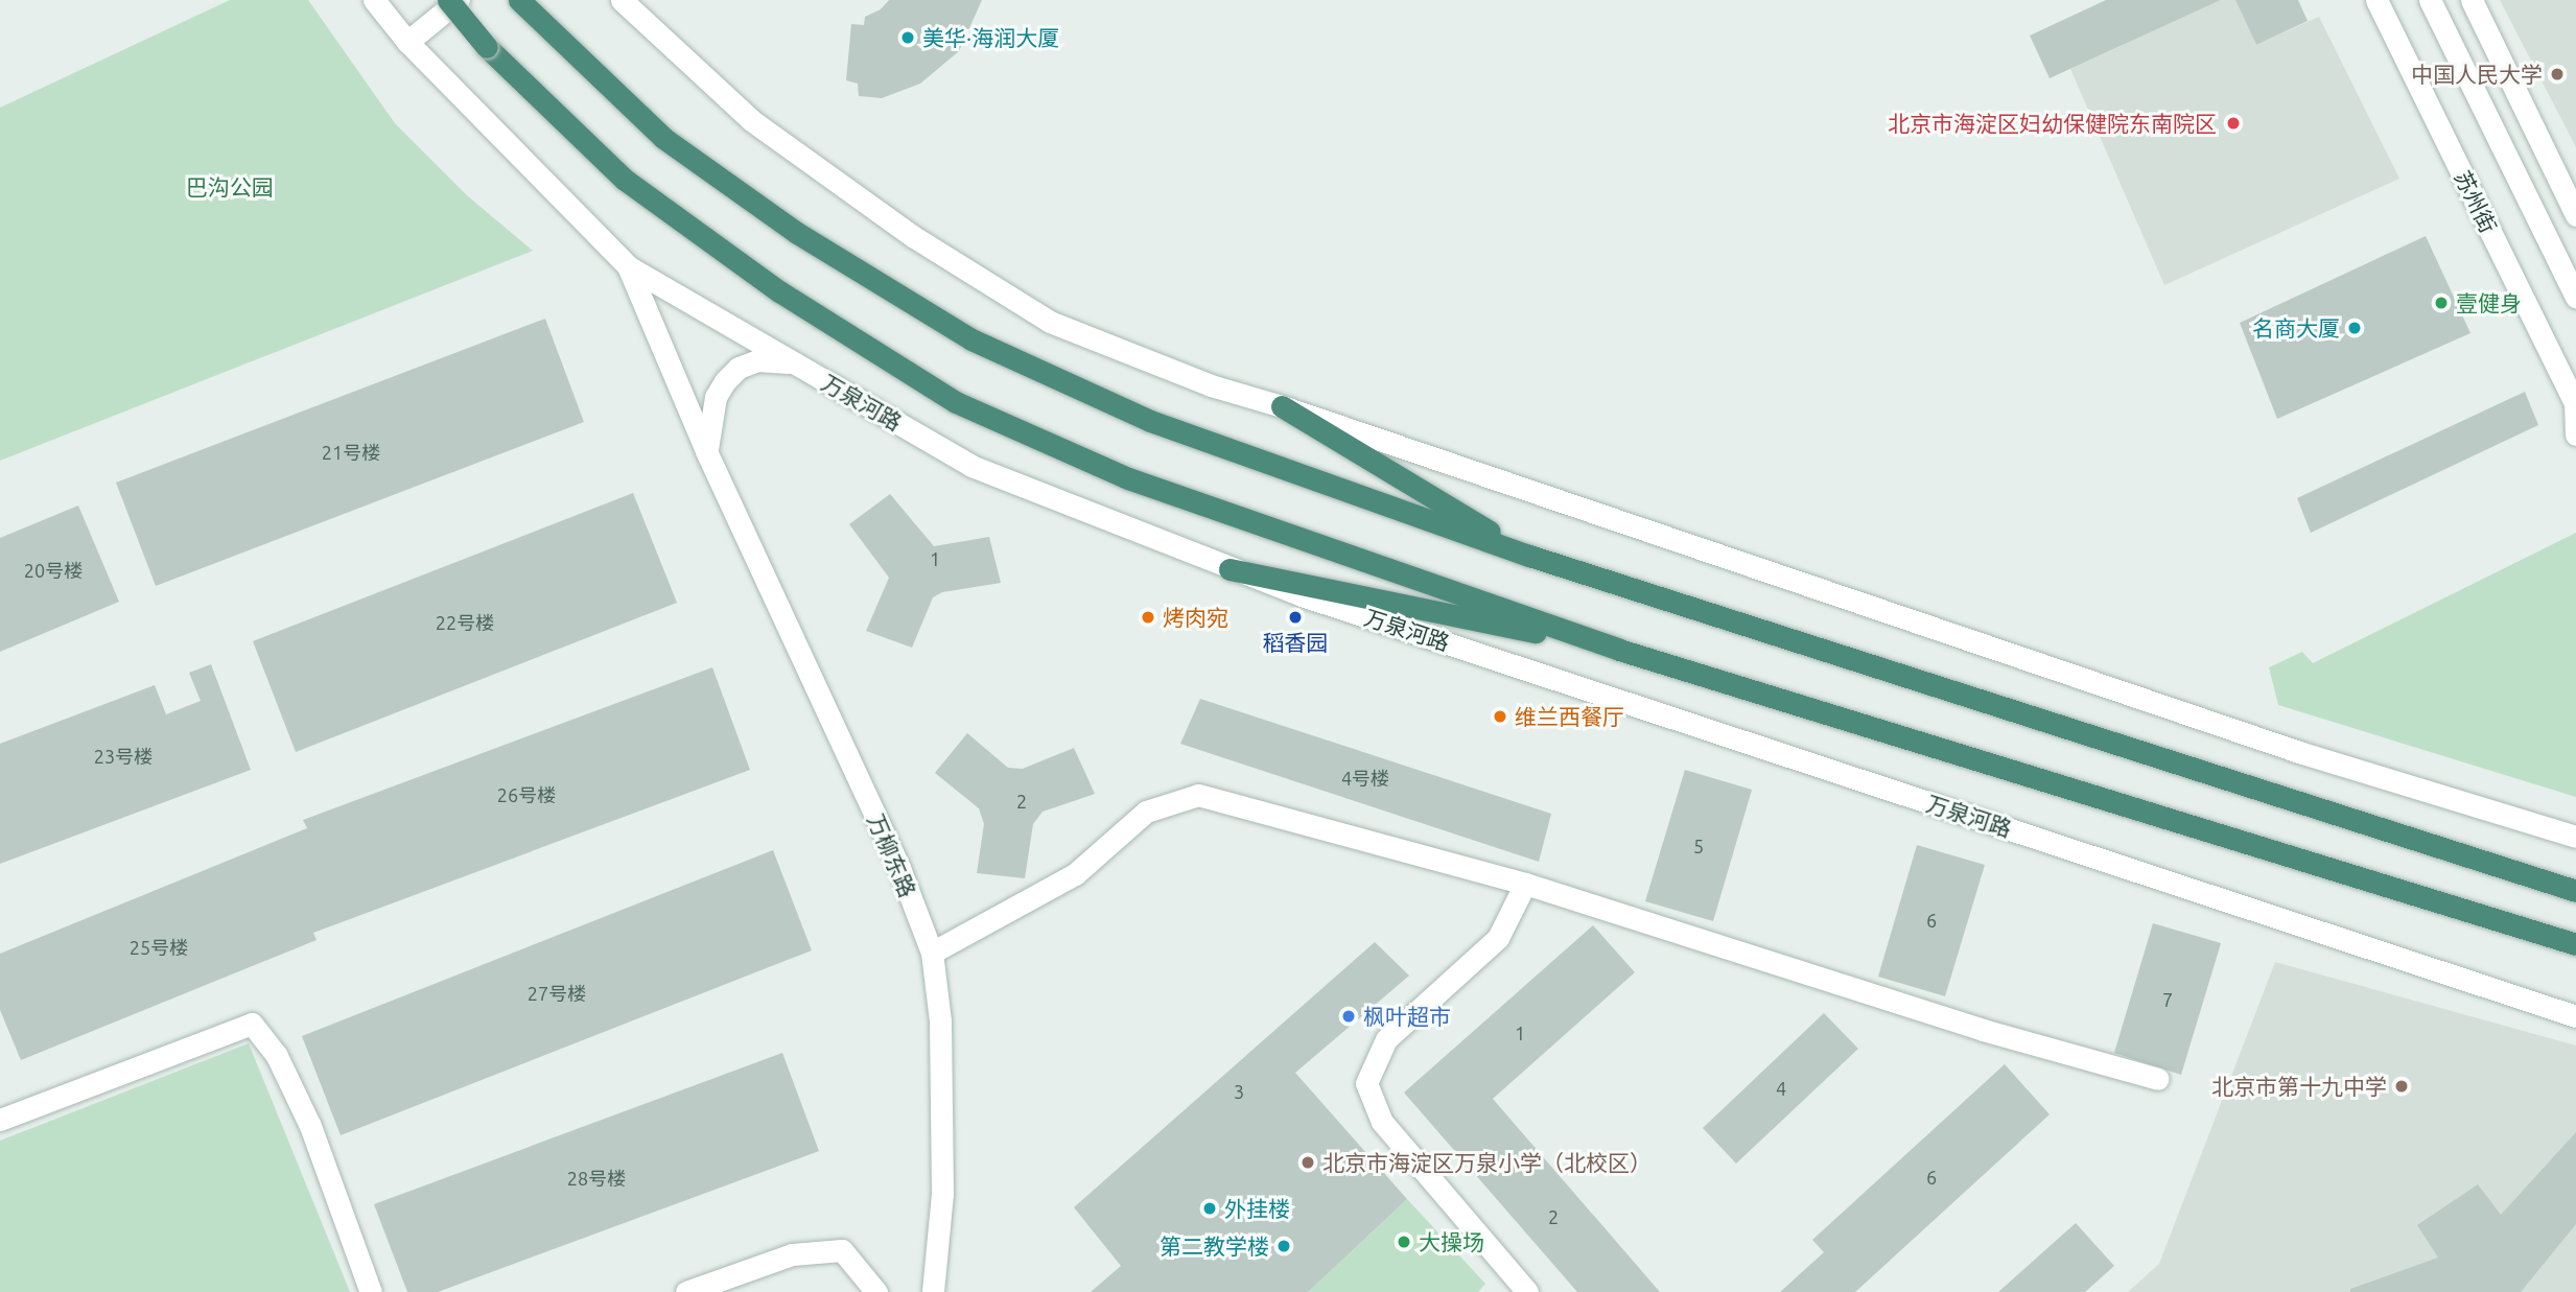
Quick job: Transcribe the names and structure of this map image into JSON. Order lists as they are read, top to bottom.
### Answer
{
  "streets": {
    "street": ["苏州街", "万泉河路", "万柳东路"]
  },
  "crossings": [
    ["万泉河路", "万柳东路"]
  ],
  "parks": ["巴沟公园"],
  "places": [
    "美华·海润大厦",
    "中国人民大学",
    "北京市海淀区妇幼保健院东南院区",
    "壹健身",
    "名商大厦",
    "烤肉宛",
    "稻香园",
    "维兰西餐厅",
    "枫叶超市",
    "北京市第十九中学",
    "北京市海淀区万泉小学（北校区）",
    "外挂楼",
    "大操场",
    "第二教学楼"
  ],
  "house_numbers": [
    "21号楼",
    "1",
    "20号楼",
    "22号楼",
    "23号楼",
    "4号楼",
    "26号楼",
    "2",
    "5",
    "6",
    "25号楼",
    "27号楼",
    "7",
    "1",
    "4",
    "3",
    "6",
    "28号楼",
    "2"
  ]
}
